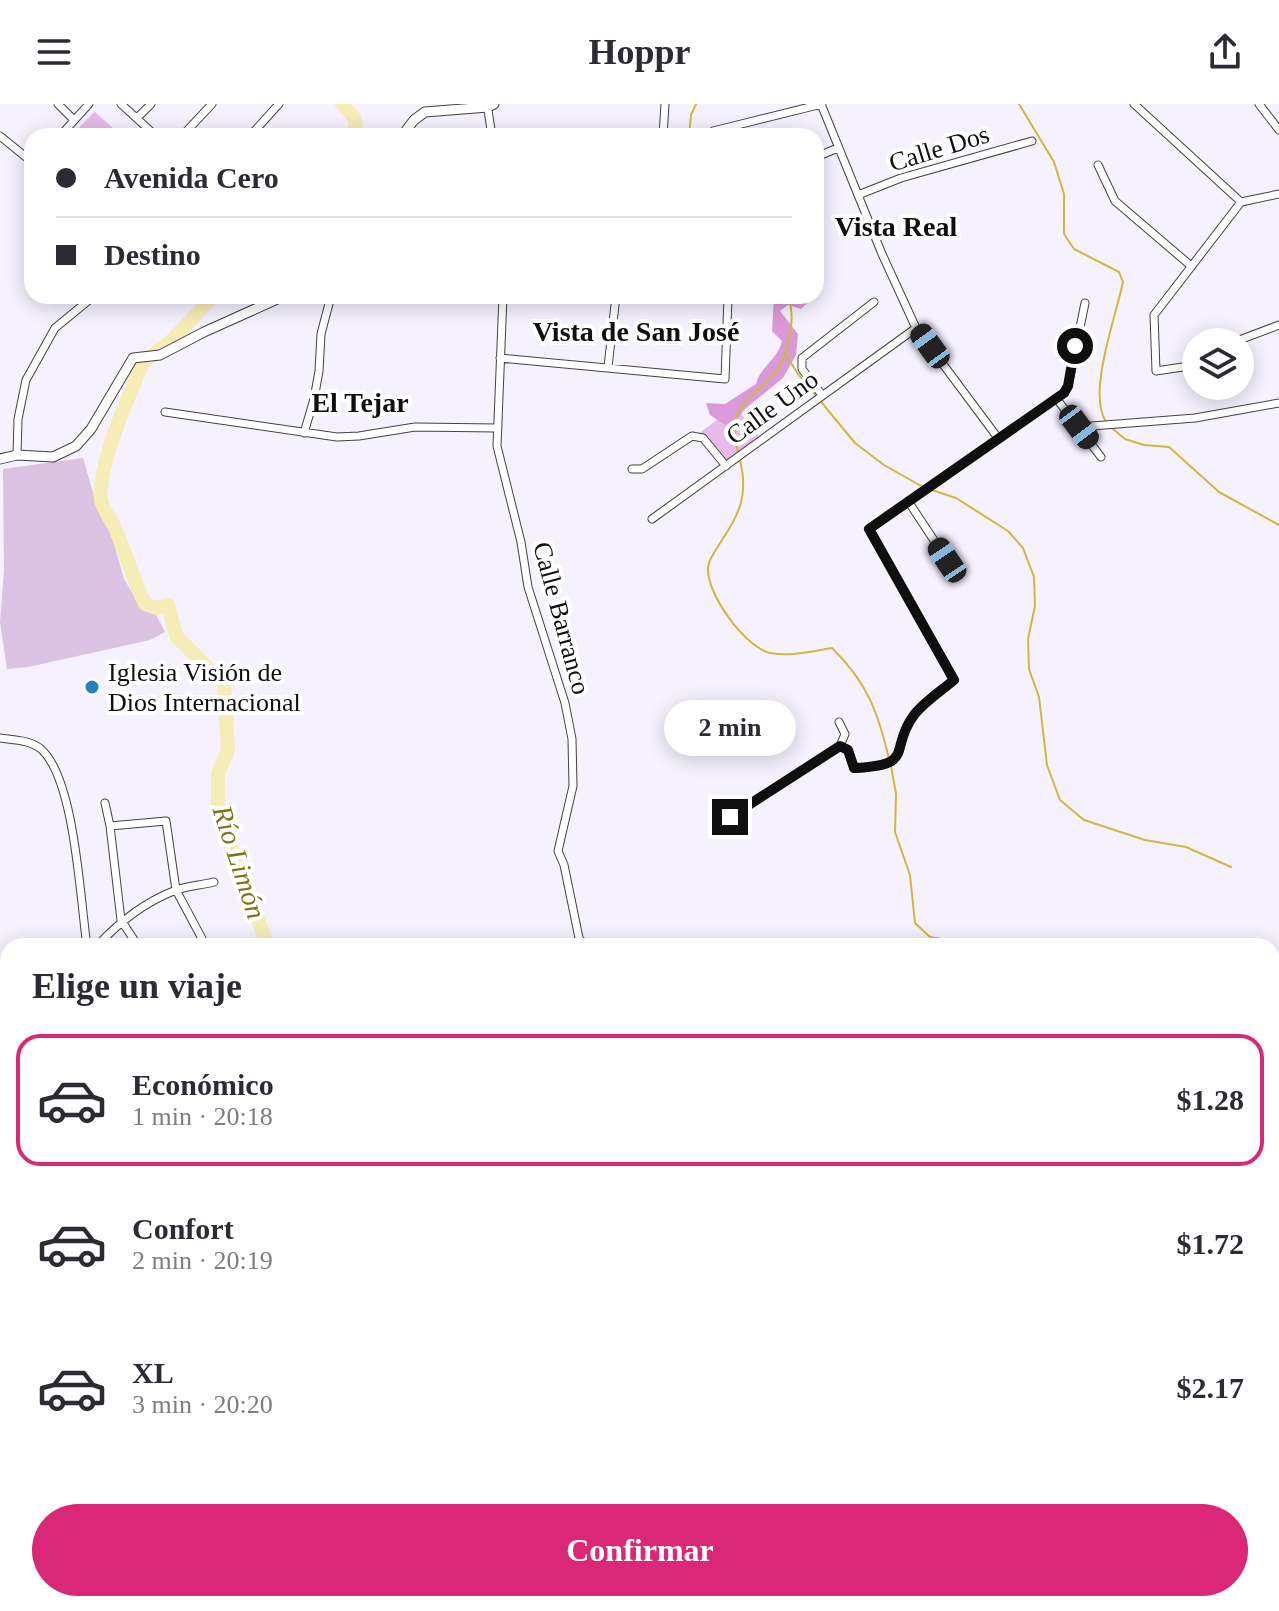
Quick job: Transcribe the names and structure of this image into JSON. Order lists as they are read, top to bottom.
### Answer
{
  "streets": {
    "street": ["Calle Dos", "Calle Uno", "Calle Barranco"]
  },
  "districts": ["Vista Real", "Vista de San José", "El Tejar"],
  "water": ["Río Limón"],
  "places": ["Iglesia Visión de Dios Internacional"],
  "page": {
    "header": "Hoppr",
    "banner": ["Avenida Cero", "Destino"],
    "bubble": "2 min",
    "heading": "Elige un viaje",
    "list": [
      {
        "name": "Económico",
        "note": "1 min · 20:18",
        "value": "$1.28"
      },
      {
        "name": "Confort",
        "note": "2 min · 20:19",
        "value": "$1.72"
      },
      {
        "name": "XL",
        "note": "3 min · 20:20",
        "value": "$2.17"
      }
    ],
    "buttons": "Confirmar"
  }
}
